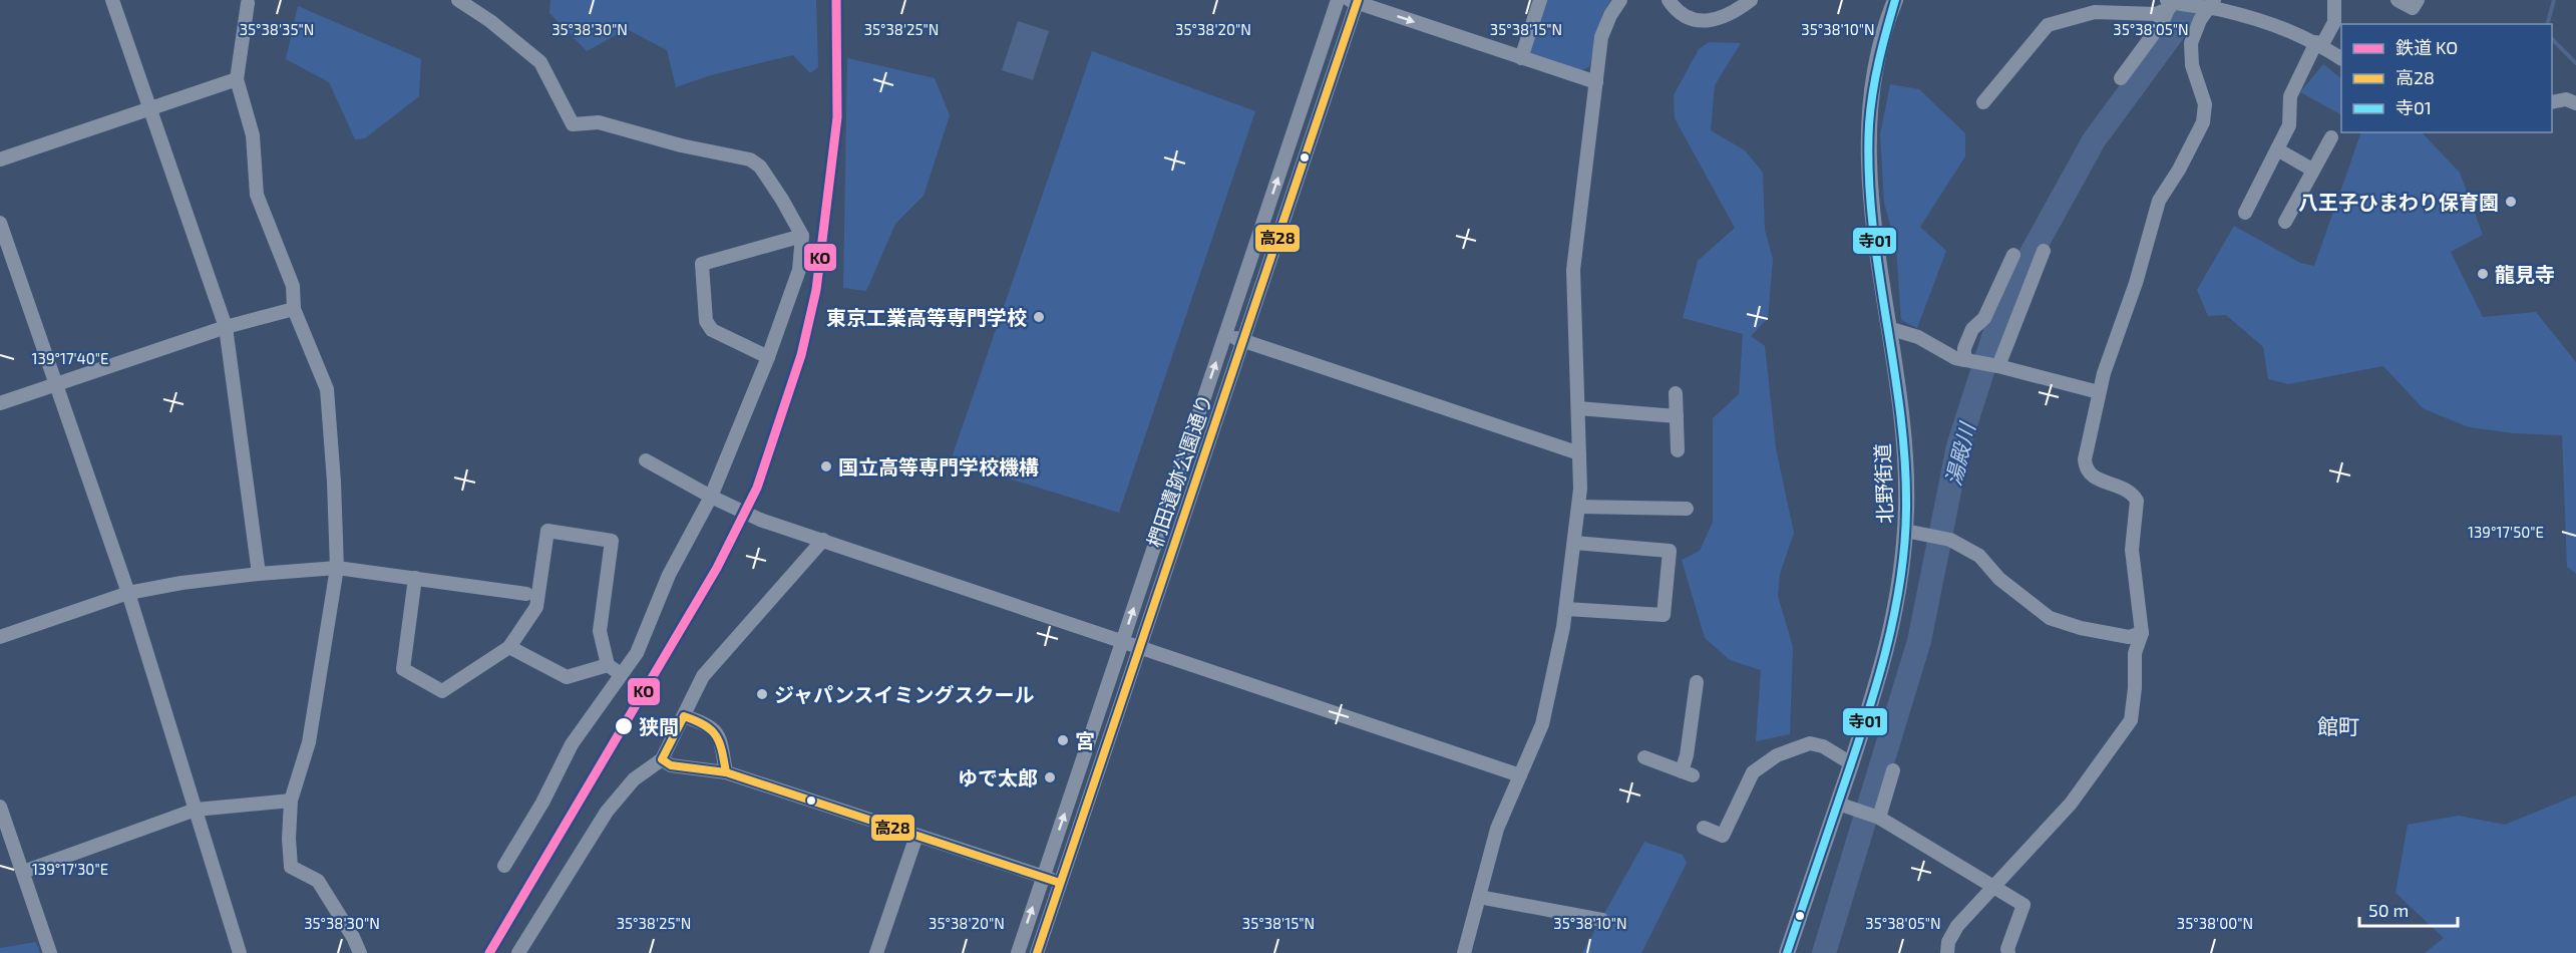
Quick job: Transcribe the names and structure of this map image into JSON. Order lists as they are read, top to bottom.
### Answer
{
  "streets": {
    "main road": ["北野街道"],
    "street": ["椚田遺跡公園通り"]
  },
  "districts": ["館町"],
  "water": ["湯殿川"],
  "places": [
    "八王子ひまわり保育園",
    "龍見寺",
    "東京工業高等専門学校",
    "国立高等専門学校機構",
    "ジャパンスイミングスクール",
    "狭間",
    "宮",
    "ゆで太郎"
  ],
  "lines": ["rail line KO", "transit line 高28", "transit line 寺01"],
  "legend": ["鉄道 KO", "高28", "寺01"],
  "scale_bar": "50 m",
  "coordinates": [
    "35°38'35\"N",
    "35°38'30\"N",
    "35°38'25\"N",
    "35°38'20\"N",
    "35°38'15\"N",
    "35°38'10\"N",
    "35°38'05\"N",
    "139°17'40\"E",
    "139°17'50\"E",
    "139°17'30\"E",
    "35°38'00\"N"
  ]
}
